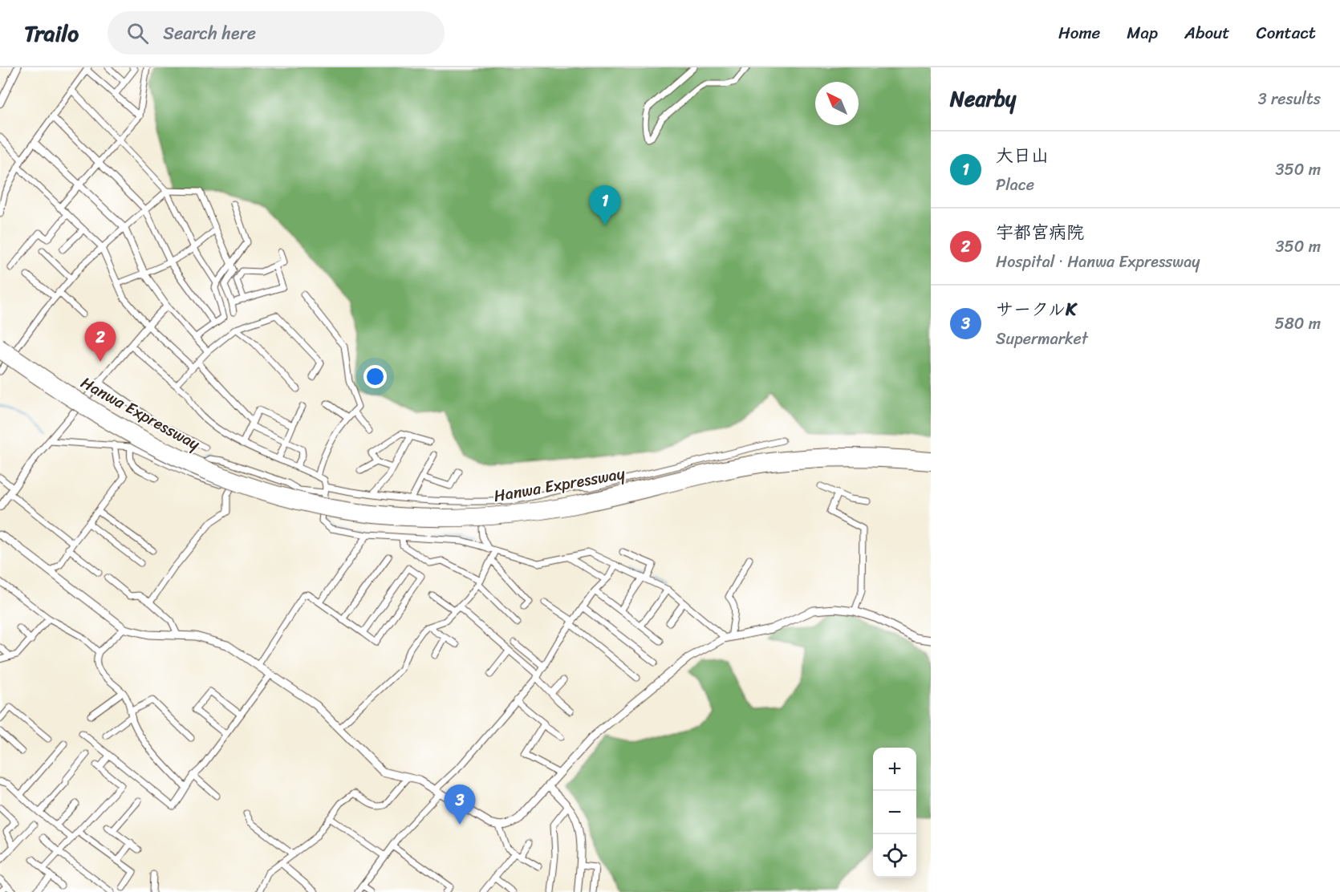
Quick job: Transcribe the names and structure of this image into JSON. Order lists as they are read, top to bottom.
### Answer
{
  "streets": {
    "highway": ["Hanwa Expressway"]
  },
  "north": "top left",
  "page": {
    "header": "Trailo",
    "search": "Search here",
    "nav": [
      "Home",
      "Map",
      "About",
      "Contact"
    ],
    "heading": ["Nearby", "3 results"],
    "list": [
      {
        "mark": "1",
        "name": "大日山",
        "note": "Place",
        "value": "350 m"
      },
      {
        "mark": "2",
        "name": "宇都宮病院",
        "note": "Hospital · Hanwa Expressway",
        "value": "350 m"
      },
      {
        "mark": "3",
        "name": "サークルK",
        "note": "Supermarket",
        "value": "580 m"
      }
    ],
    "pins": ["1", "2", "3"],
    "map_buttons": ["+", "−"]
  }
}
